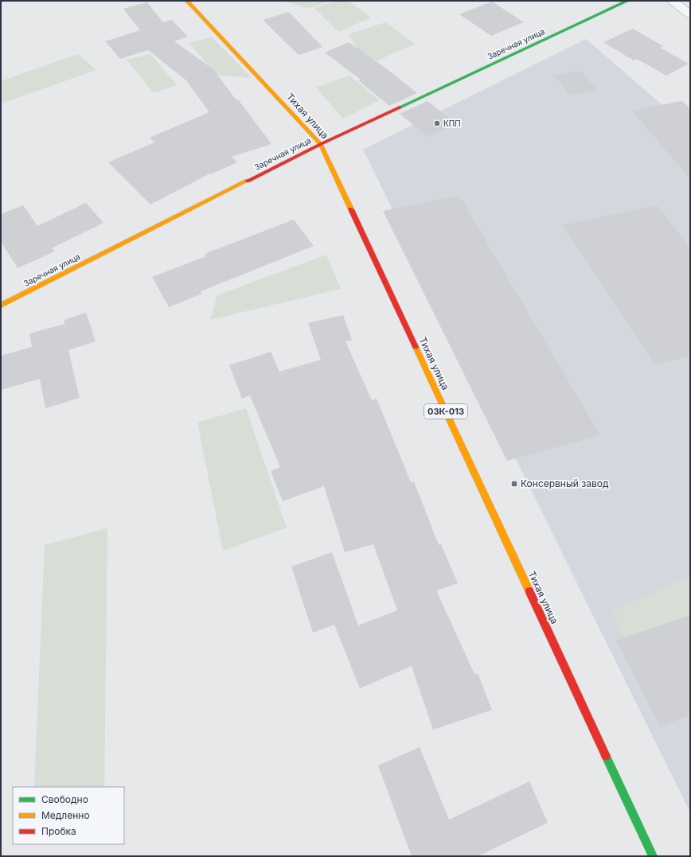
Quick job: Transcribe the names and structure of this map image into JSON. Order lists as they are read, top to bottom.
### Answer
{
  "streets": {
    "main road": ["Заречная улица", "Тихая улица", "03К-013"]
  },
  "crossings": [
    ["Заречная улица", "Тихая улица"]
  ],
  "places": {
    "other": ["КПП"],
    "transit": ["Консервный завод"]
  },
  "legend": ["Свободно", "Медленно", "Пробка"]
}
